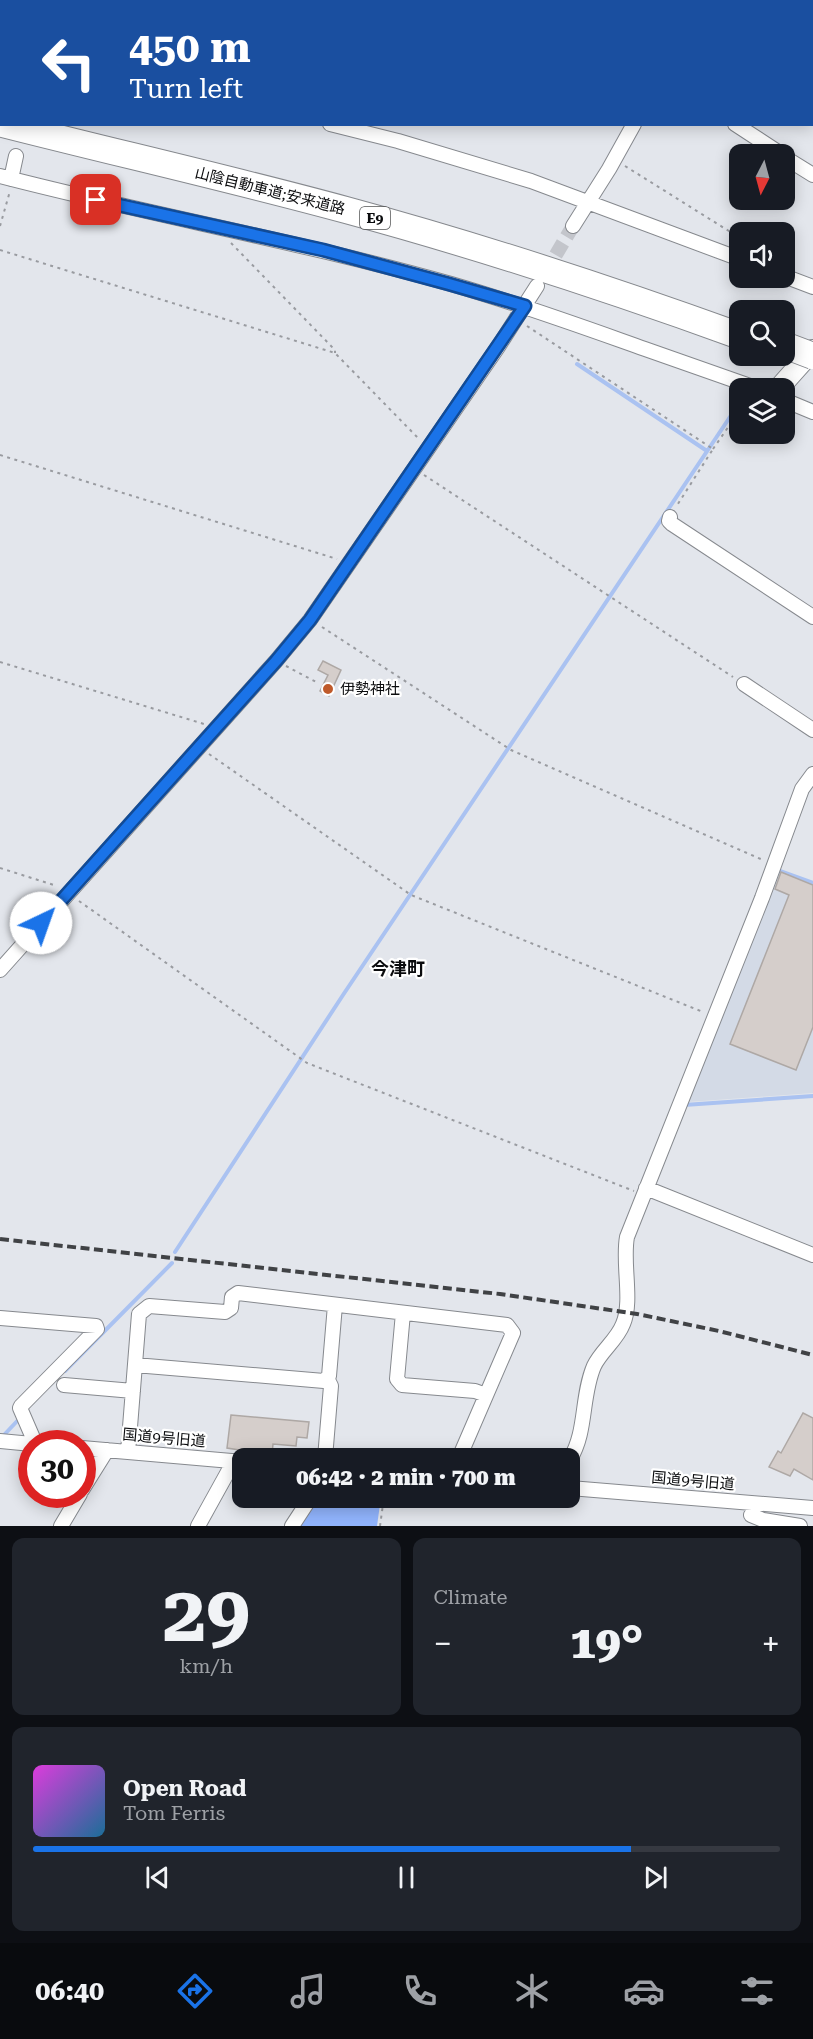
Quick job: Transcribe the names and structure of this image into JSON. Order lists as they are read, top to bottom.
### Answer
{
  "streets": {
    "highway": ["山陰自動車道;安来道路", "E9"],
    "street": ["国道9号旧道"]
  },
  "districts": ["今津町"],
  "places": ["伊勢神社"],
  "north": "bottom",
  "page": {
    "turn": ["450 m", "Turn left"],
    "limit": "30",
    "trip": "06:42 · 2 min · 700 m",
    "tile": [
      ["29", "km/h"],
      "Climate"
    ],
    "heat": ["−", "19°", "+"],
    "song": ["Open Road", "Tom Ferris"],
    "tabs": "06:40"
  }
}
